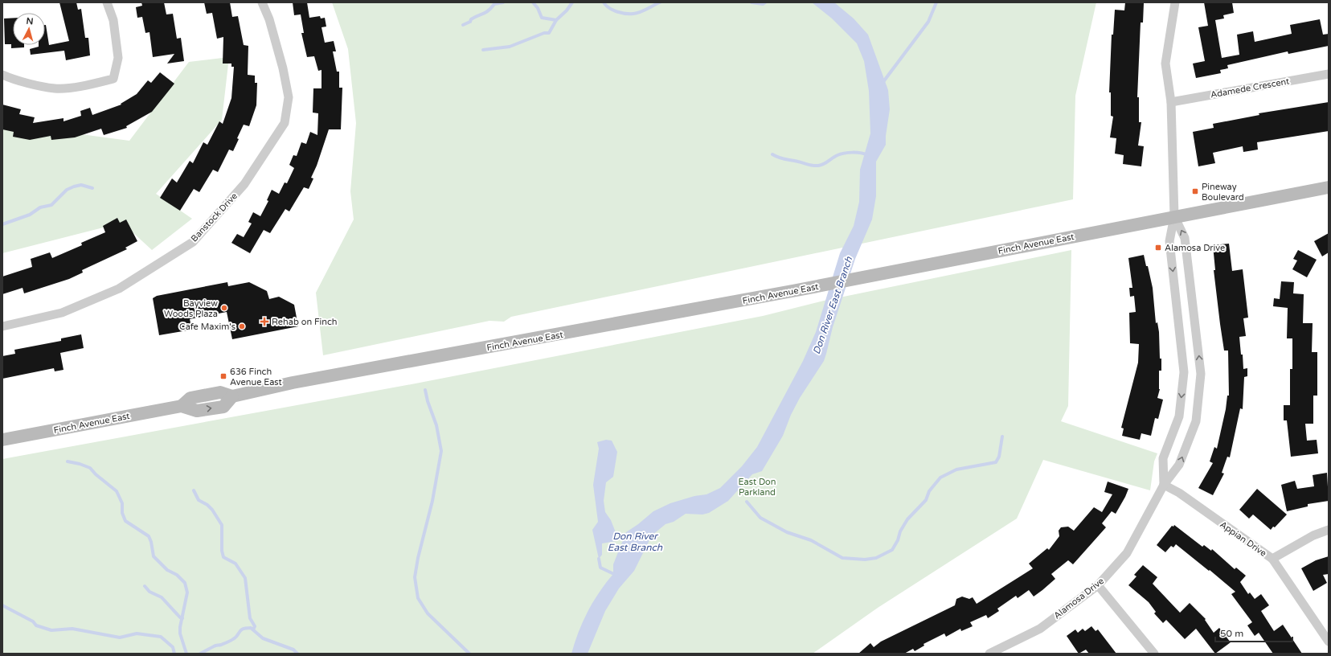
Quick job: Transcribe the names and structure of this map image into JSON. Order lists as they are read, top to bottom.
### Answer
{
  "streets": {
    "main road": ["Finch Avenue East"],
    "street": [
      "Adamede Crescent",
      "Banstock Drive",
      "Appian Drive",
      "Alamosa Drive"
    ]
  },
  "crossings": [
    ["Finch Avenue East", "Alamosa Drive"],
    ["Appian Drive", "Alamosa Drive"]
  ],
  "water": ["Don River East Branch"],
  "parks": ["East Don Parkland"],
  "places": {
    "transit": ["Pineway Boulevard", "Alamosa Drive", "636 Finch Avenue East"],
    "other": ["Bayview Woods Plaza", "Cafe Maxim's"],
    "health": ["Rehab on Finch"]
  },
  "scale_bar": "50 m",
  "north": "top"
}
